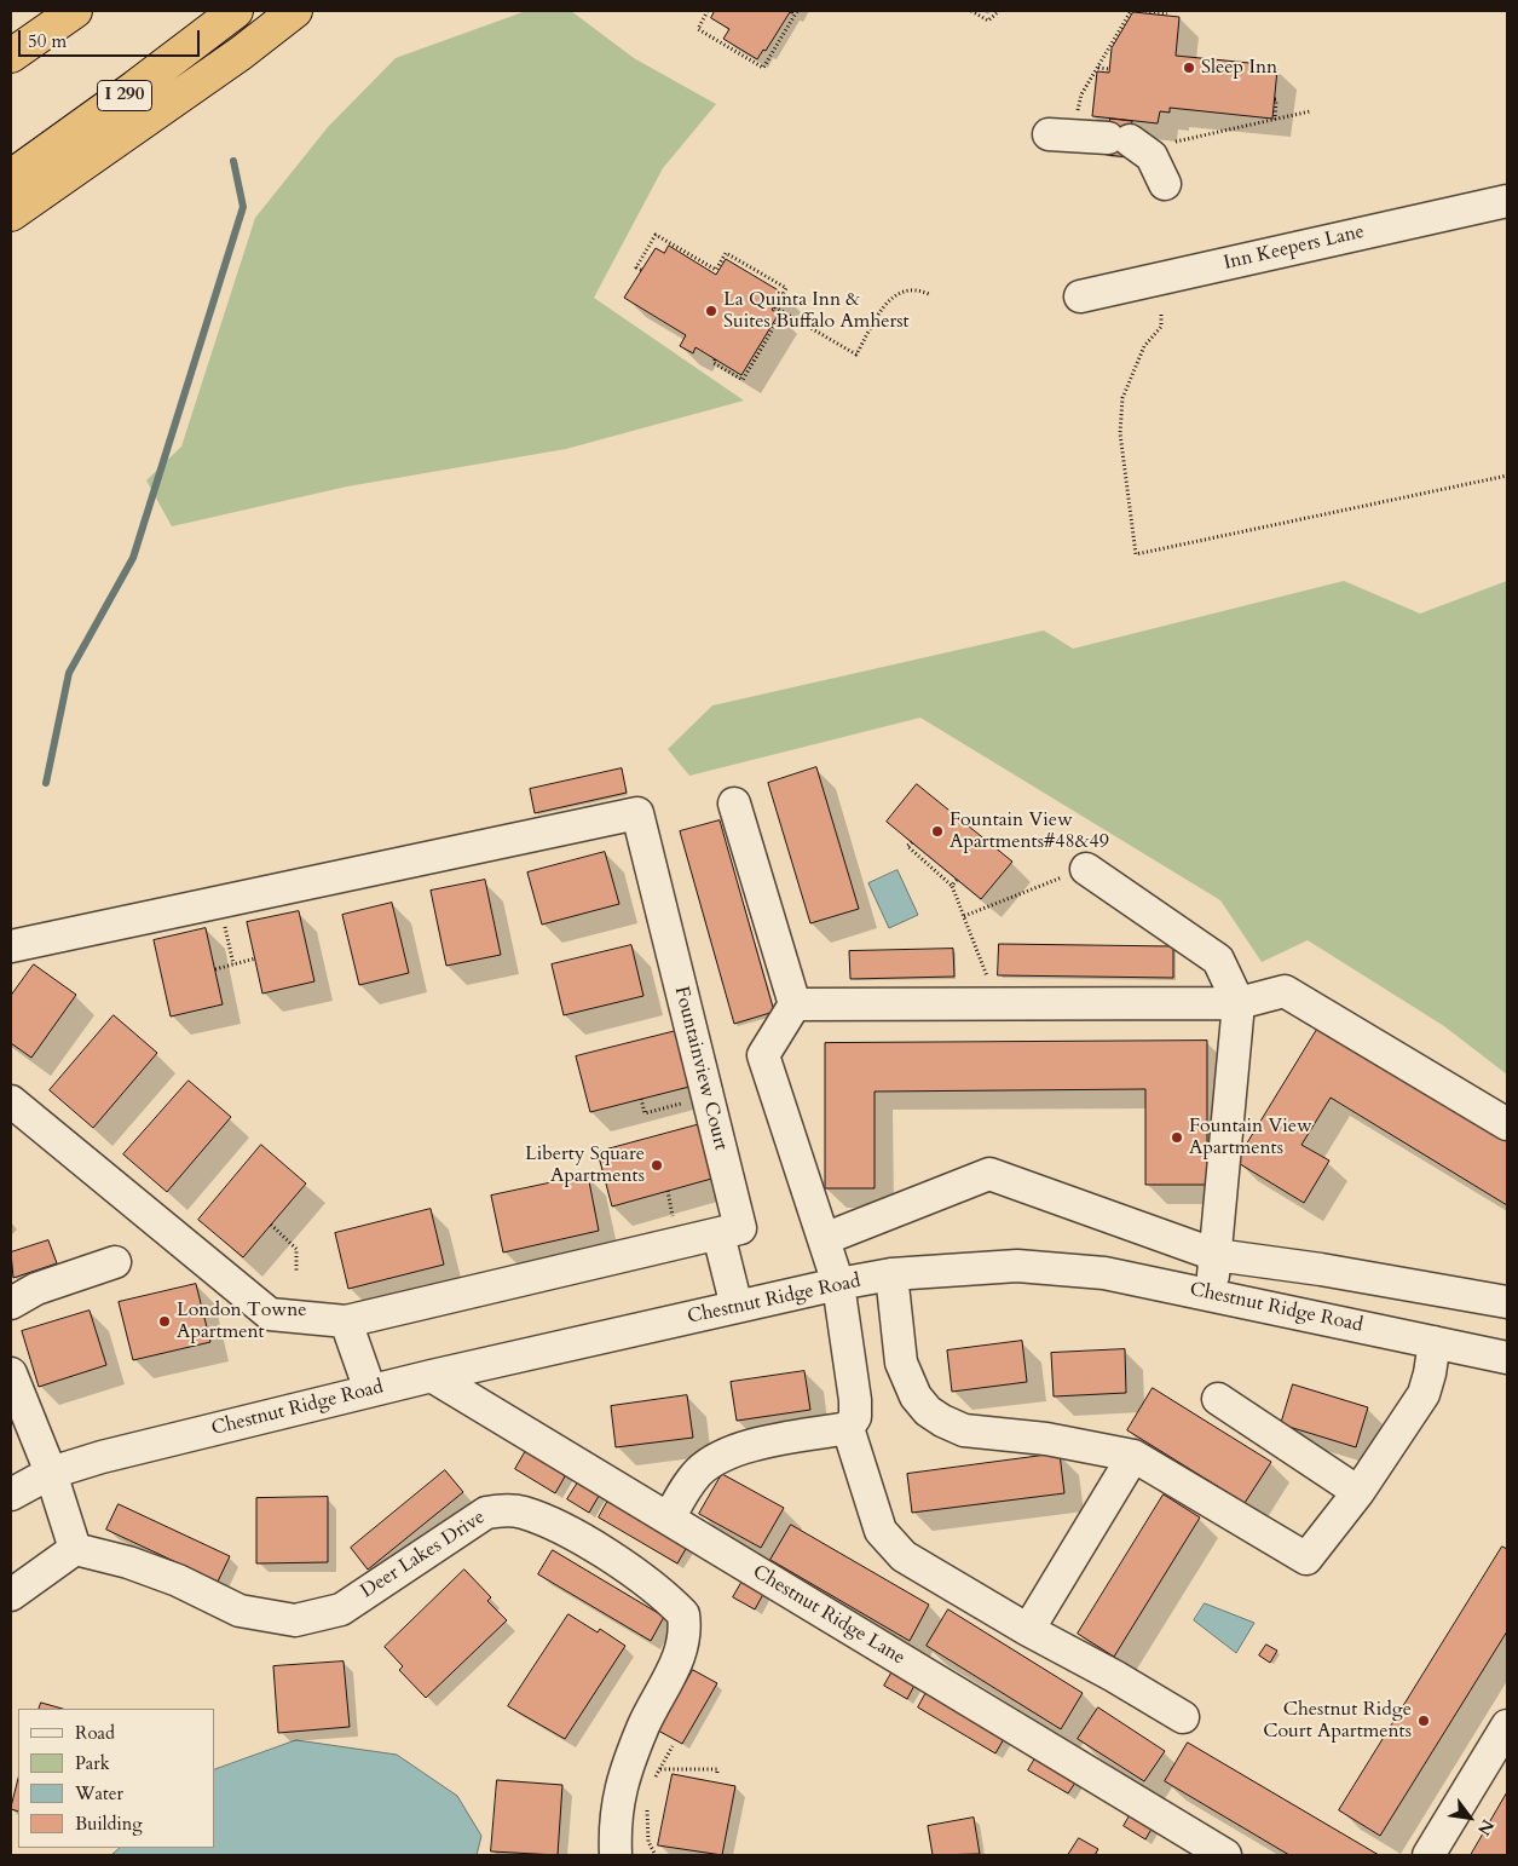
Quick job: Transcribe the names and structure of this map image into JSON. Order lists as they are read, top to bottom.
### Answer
{
  "streets": {
    "highway": ["I 290"],
    "street": [
      "Inn Keepers Lane",
      "Fountainview Court",
      "Chestnut Ridge Road",
      "Deer Lakes Drive",
      "Chestnut Ridge Lane"
    ]
  },
  "crossings": [
    ["Chestnut Ridge Road", "Chestnut Ridge Lane"]
  ],
  "places": [
    "Sleep Inn",
    "La Quinta Inn & Suites Buffalo Amherst",
    "Fountain View Apartments#48&49",
    "Fountain View Apartments",
    "Liberty Square Apartments",
    "London Towne Apartment",
    "Chestnut Ridge Court Apartments"
  ],
  "legend": [
    "Road",
    "Park",
    "Water",
    "Building"
  ],
  "scale_bar": "50 m",
  "north": "bottom right"
}
